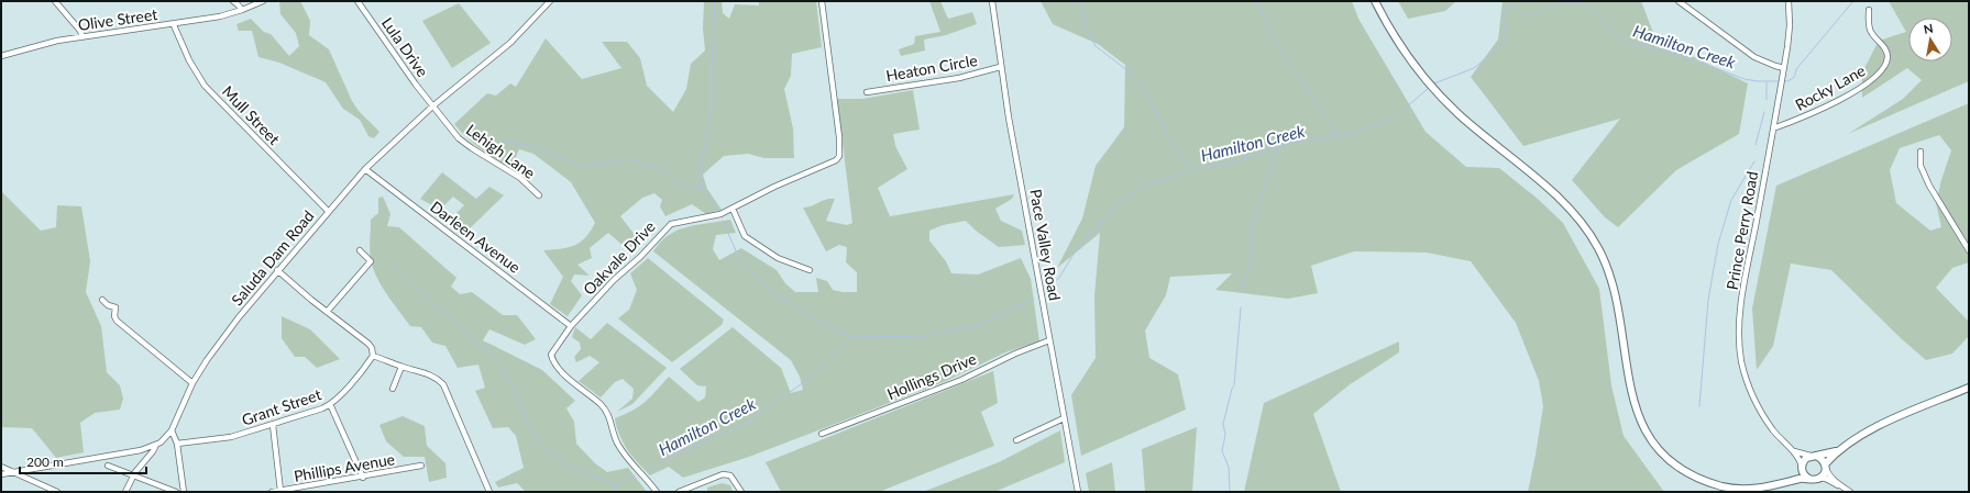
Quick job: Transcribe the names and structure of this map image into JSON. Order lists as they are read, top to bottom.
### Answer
{
  "streets": {
    "street": [
      "Olive Street",
      "Lula Drive",
      "Heaton Circle",
      "Rocky Lane",
      "Mull Street",
      "Lehigh Lane",
      "Prince Perry Road",
      "Darleen Avenue",
      "Pace Valley Road",
      "Saluda Dam Road",
      "Oakvale Drive",
      "Hollings Drive",
      "Grant Street",
      "Phillips Avenue"
    ]
  },
  "crossings": [
    ["Olive Street", "Mull Street"],
    ["Lula Drive", "Lehigh Lane"],
    ["Lula Drive", "Saluda Dam Road"],
    ["Heaton Circle", "Pace Valley Road"],
    ["Rocky Lane", "Prince Perry Road"],
    ["Mull Street", "Saluda Dam Road"],
    ["Lehigh Lane", "Saluda Dam Road"],
    ["Darleen Avenue", "Saluda Dam Road"],
    ["Darleen Avenue", "Oakvale Drive"],
    ["Pace Valley Road", "Hollings Drive"]
  ],
  "water": ["Hamilton Creek"],
  "scale_bar": "200 m",
  "north": "top"
}
